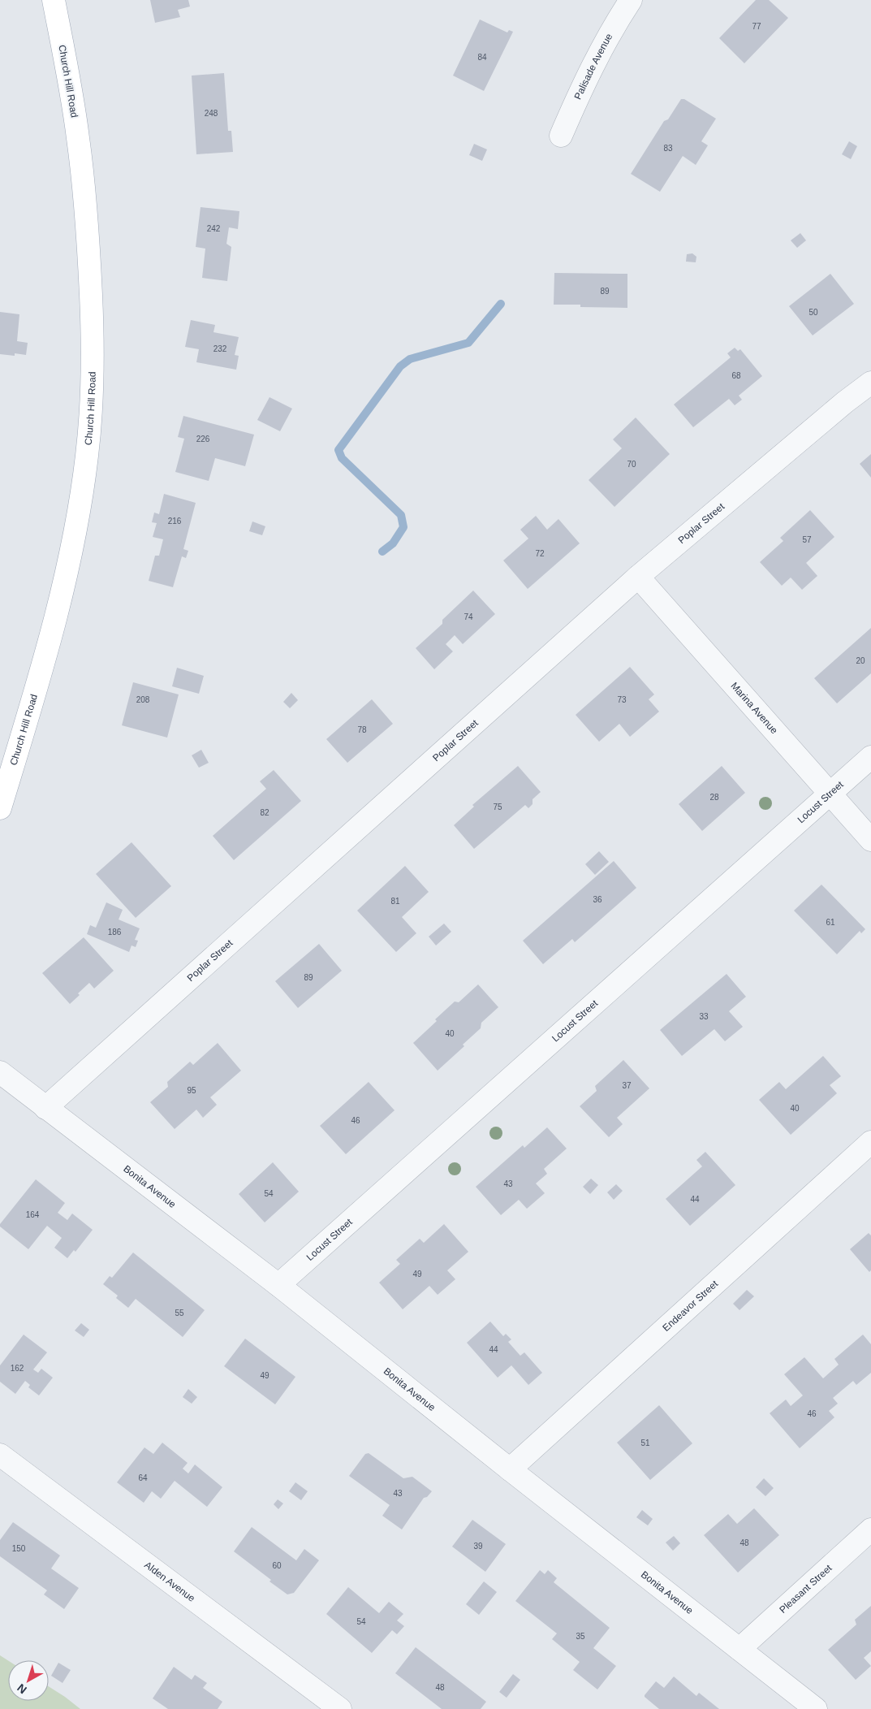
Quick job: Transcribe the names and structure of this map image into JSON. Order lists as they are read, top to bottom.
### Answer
{
  "streets": {
    "main road": ["Church Hill Road"],
    "street": [
      "Palisade Avenue",
      "Poplar Street",
      "Marina Avenue",
      "Locust Street",
      "Bonita Avenue",
      "Endeavor Street",
      "Alden Avenue",
      "Pleasant Street"
    ]
  },
  "crossings": [
    ["Poplar Street", "Marina Avenue"],
    ["Poplar Street", "Bonita Avenue"],
    ["Marina Avenue", "Locust Street"],
    ["Locust Street", "Bonita Avenue"],
    ["Bonita Avenue", "Endeavor Street"],
    ["Bonita Avenue", "Pleasant Street"]
  ],
  "house_numbers": [
    "77",
    "84",
    "248",
    "83",
    "242",
    "89",
    "50",
    "232",
    "68",
    "226",
    "70",
    "216",
    "57",
    "72",
    "74",
    "20",
    "208",
    "73",
    "78",
    "28",
    "75",
    "82",
    "36",
    "81",
    "61",
    "186",
    "89",
    "33",
    "40",
    "37",
    "95",
    "40",
    "46",
    "43",
    "54",
    "44",
    "164",
    "49",
    "55",
    "44",
    "162",
    "49",
    "46",
    "51",
    "64",
    "43",
    "48",
    "39",
    "150",
    "60",
    "54",
    "35",
    "48"
  ],
  "north": "bottom left"
}
